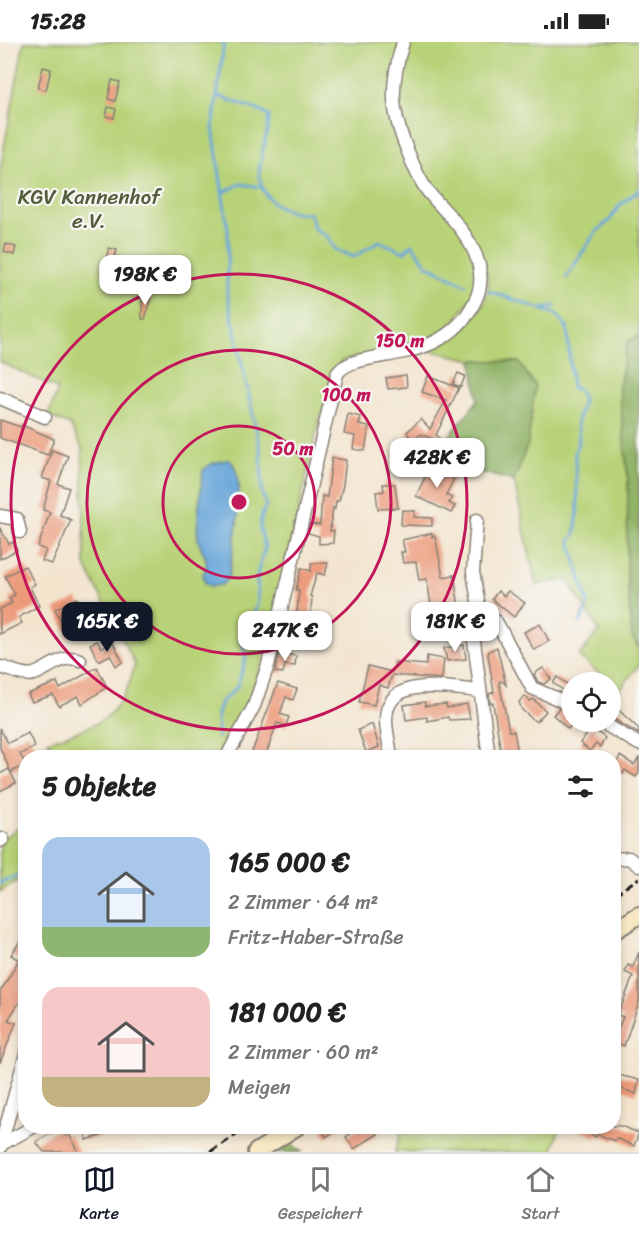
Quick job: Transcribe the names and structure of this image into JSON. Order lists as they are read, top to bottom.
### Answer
{
  "parks": ["KGV Kannenhof e.V."],
  "page": {
    "status": "15:28",
    "price": [
      "198K €",
      "428K €",
      "165K €",
      "181K €",
      "247K €"
    ],
    "heading": "5 Objekte",
    "list": [
      {
        "name": "165 000 €",
        "note": "2 Zimmer · 64 m² · Fritz-Haber-Straße"
      },
      {
        "name": "181 000 €",
        "note": "2 Zimmer · 60 m² · Meigen"
      }
    ],
    "tabs": ["Karte", "Gespeichert", "Start"]
  },
  "rings": ["150 m", "100 m", "50 m"]
}
